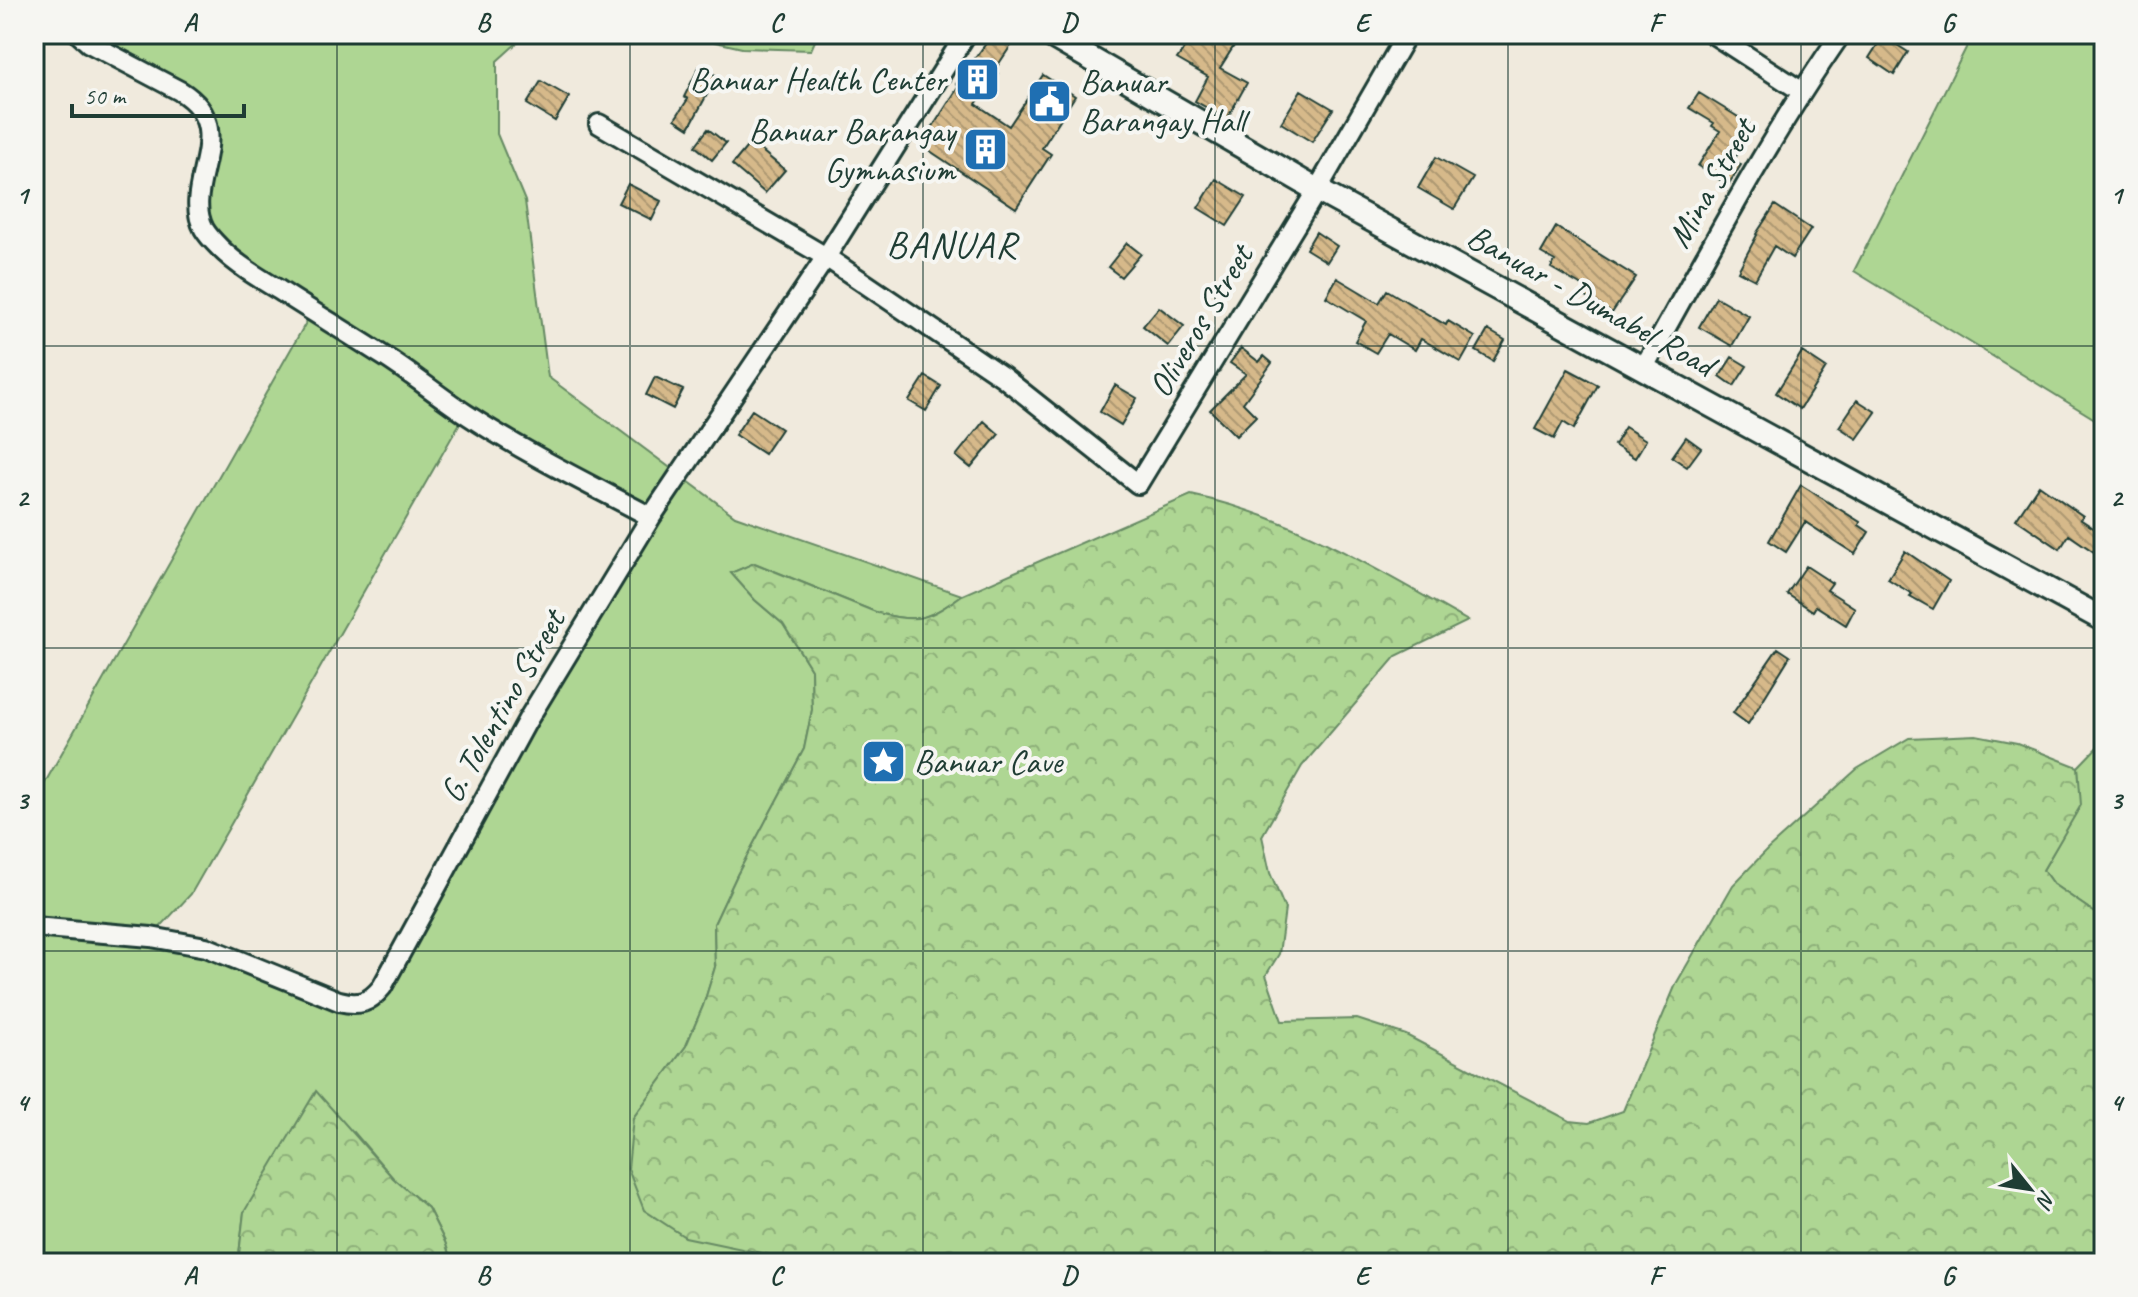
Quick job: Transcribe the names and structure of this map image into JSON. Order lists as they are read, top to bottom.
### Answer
{
  "streets": {
    "street": [
      "Mina Street",
      "Banuar - Dumabel Road",
      "Oliveros Street",
      "G. Tolentino Street"
    ]
  },
  "crossings": [
    ["Mina Street", "Banuar - Dumabel Road"],
    ["Banuar - Dumabel Road", "Oliveros Street"],
    ["Oliveros Street", "G. Tolentino Street"]
  ],
  "districts": ["BANUAR"],
  "places": {
    "building": ["Banuar Health Center", "Banuar Barangay Gymnasium"],
    "public building": ["Banuar Barangay Hall"],
    "place": ["Banuar Cave"]
  },
  "scale_bar": "50 m",
  "north": "bottom right",
  "grid": {
    "columns": [
      "A",
      "B",
      "C",
      "D",
      "E",
      "F",
      "G"
    ],
    "rows": [
      "1",
      "2",
      "3",
      "4"
    ]
  }
}
